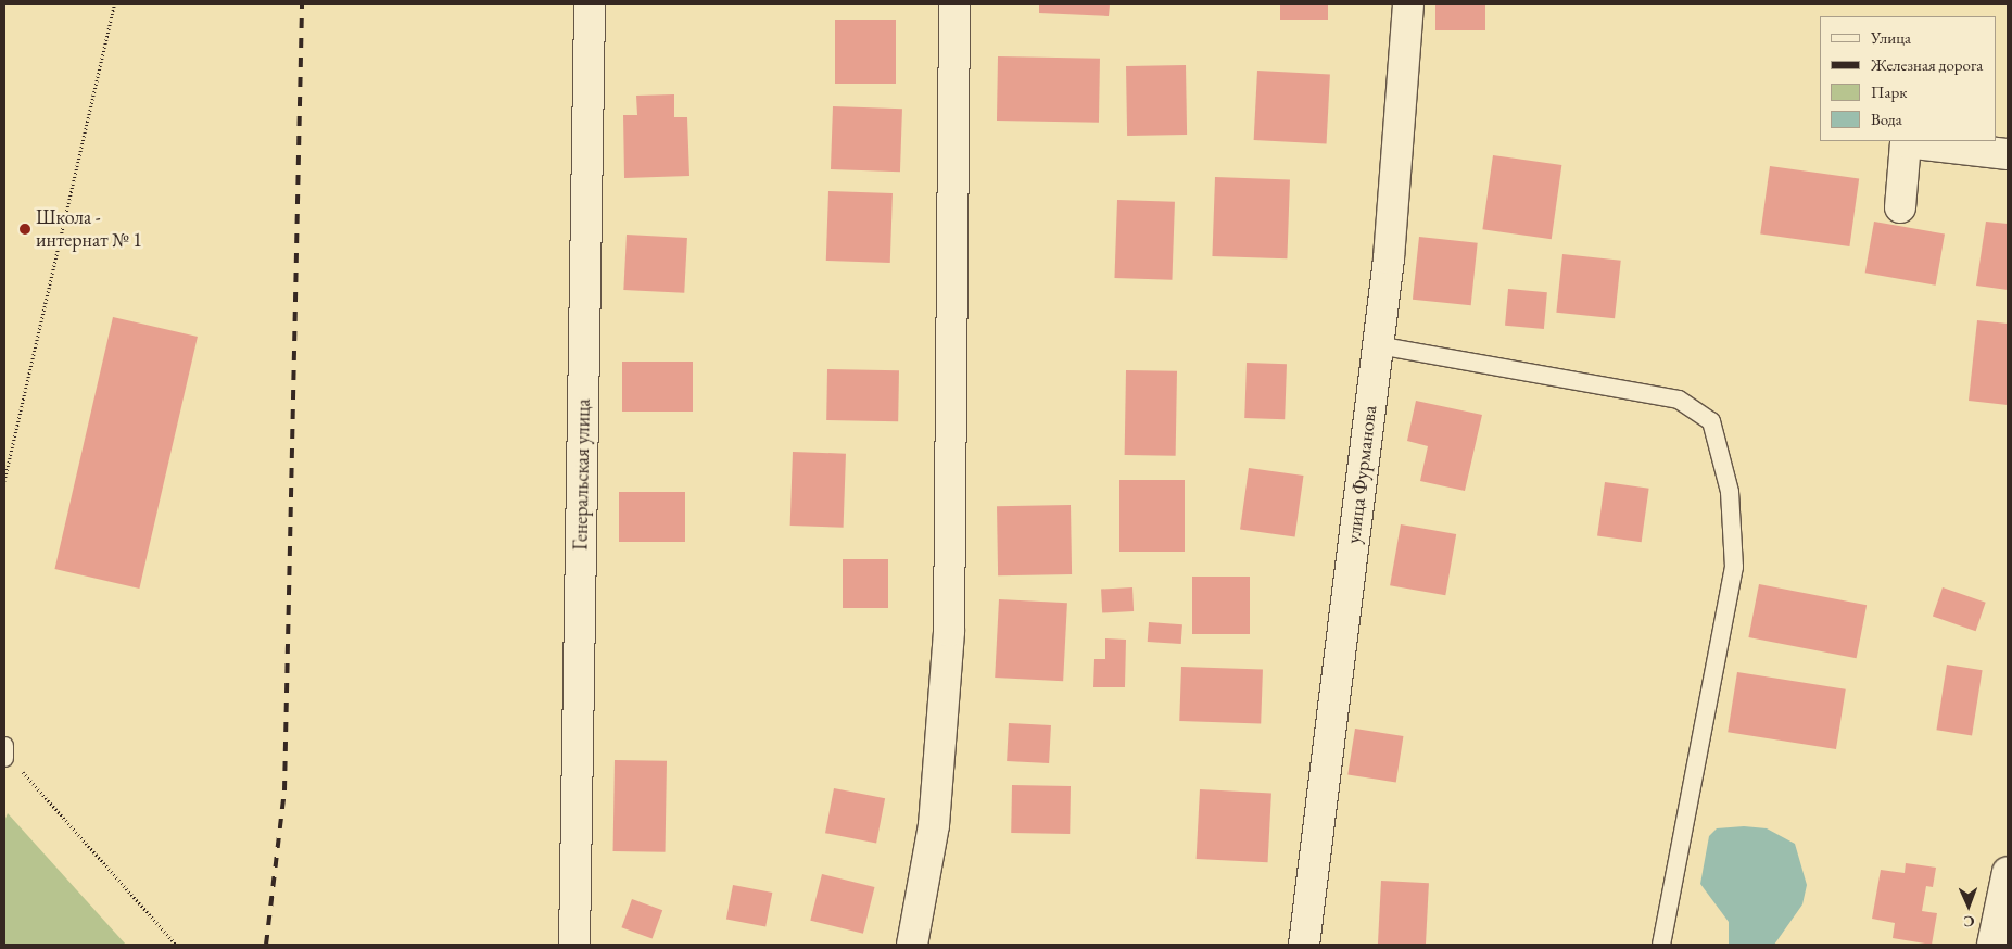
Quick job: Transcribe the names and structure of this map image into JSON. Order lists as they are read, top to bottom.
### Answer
{
  "streets": {
    "street": ["Генеральская улица", "улица Фурманова"]
  },
  "places": ["Школа - интернат № 1"],
  "legend": [
    "Улица",
    "Железная дорога",
    "Парк",
    "Вода"
  ],
  "north": "bottom"
}
